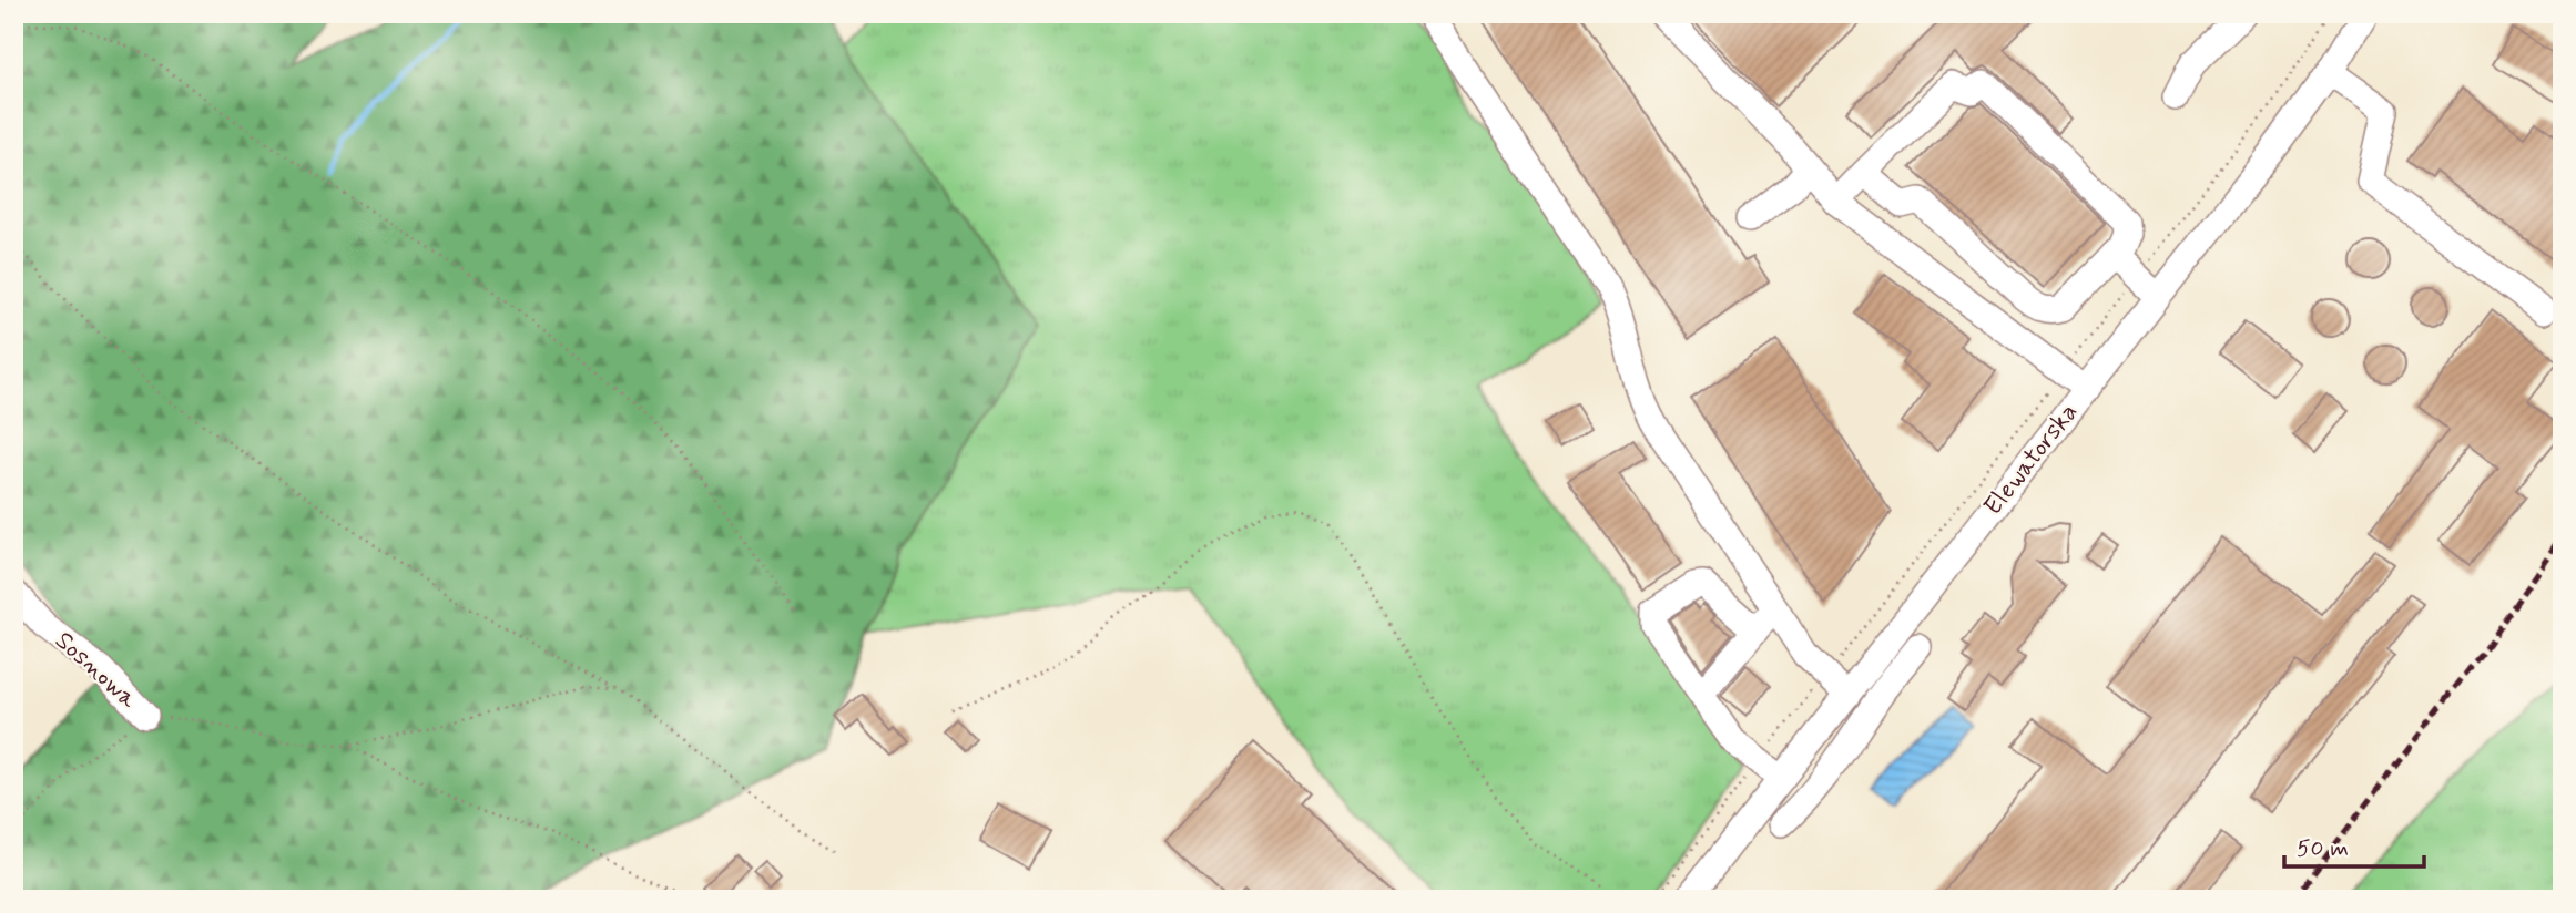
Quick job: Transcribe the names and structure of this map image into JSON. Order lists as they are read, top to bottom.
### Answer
{
  "streets": {
    "street": ["Elewatorska", "Sosnowa"]
  },
  "scale_bar": "50 m"
}
